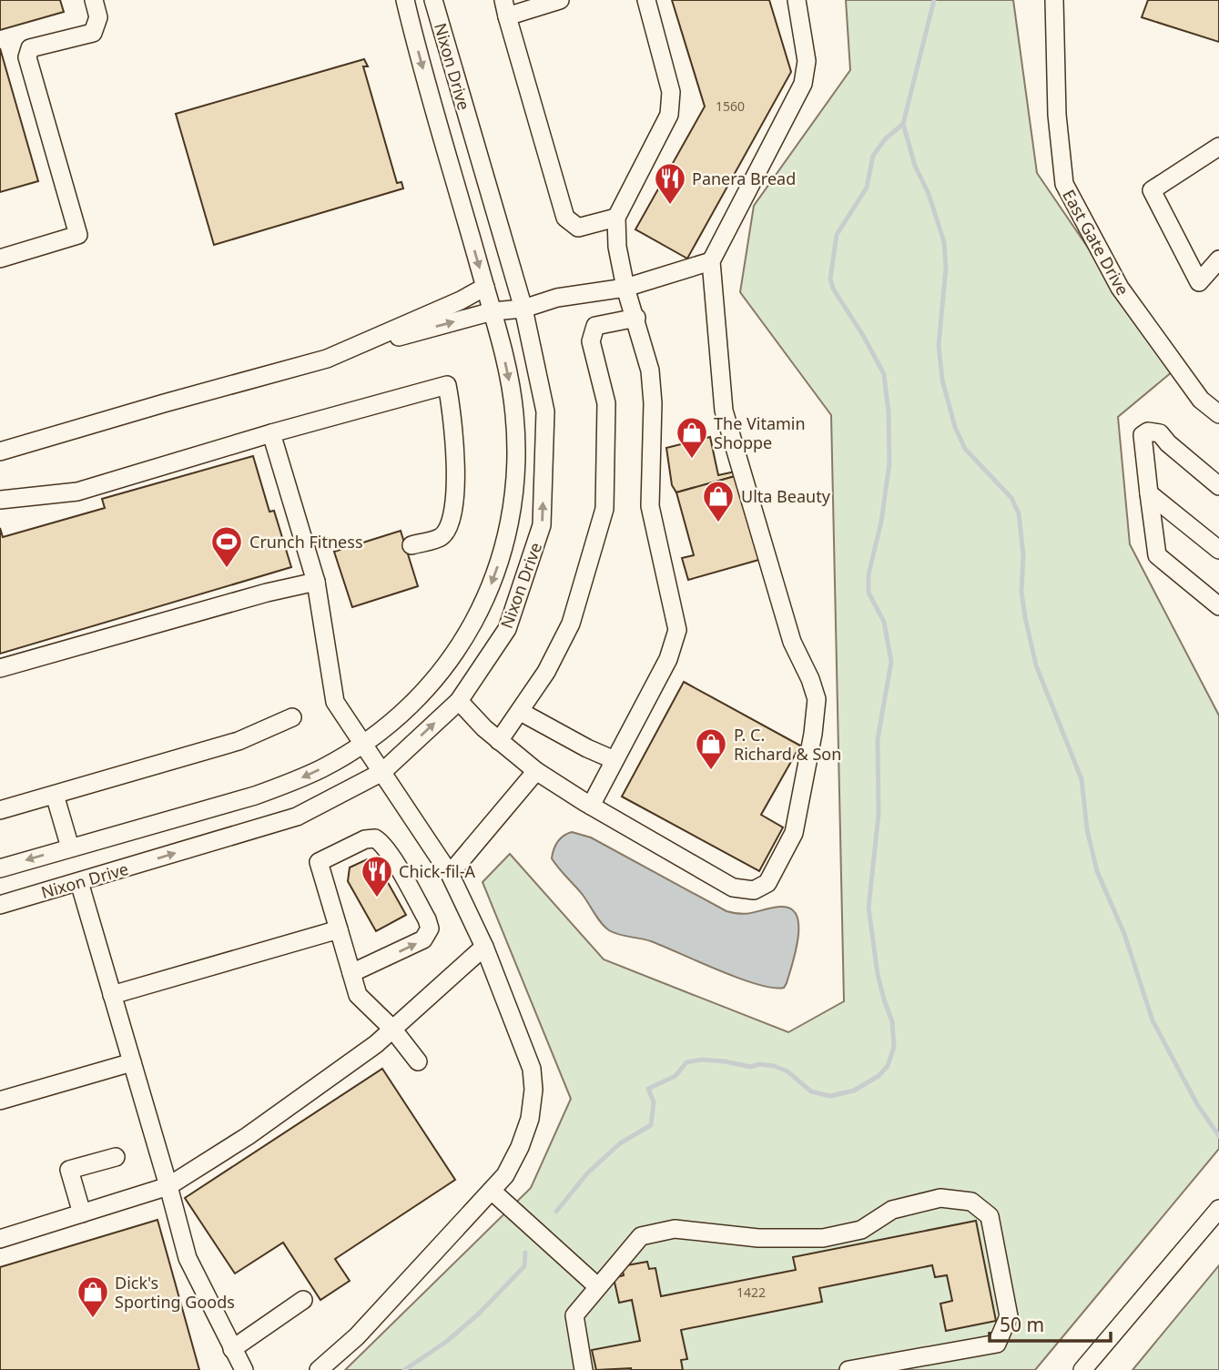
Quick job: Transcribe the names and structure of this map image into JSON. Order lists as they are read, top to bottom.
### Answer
{
  "streets": {
    "street": ["Nixon Drive", "East Gate Drive"]
  },
  "places": {
    "restaurant": ["Panera Bread", "Chick-fil-A"],
    "shop": [
      "The Vitamin Shoppe",
      "Ulta Beauty",
      "P. C. Richard & Son",
      "Dick's Sporting Goods"
    ],
    "sports": ["Crunch Fitness"]
  },
  "house_numbers": ["1560", "1422"],
  "scale_bar": "50 m"
}
